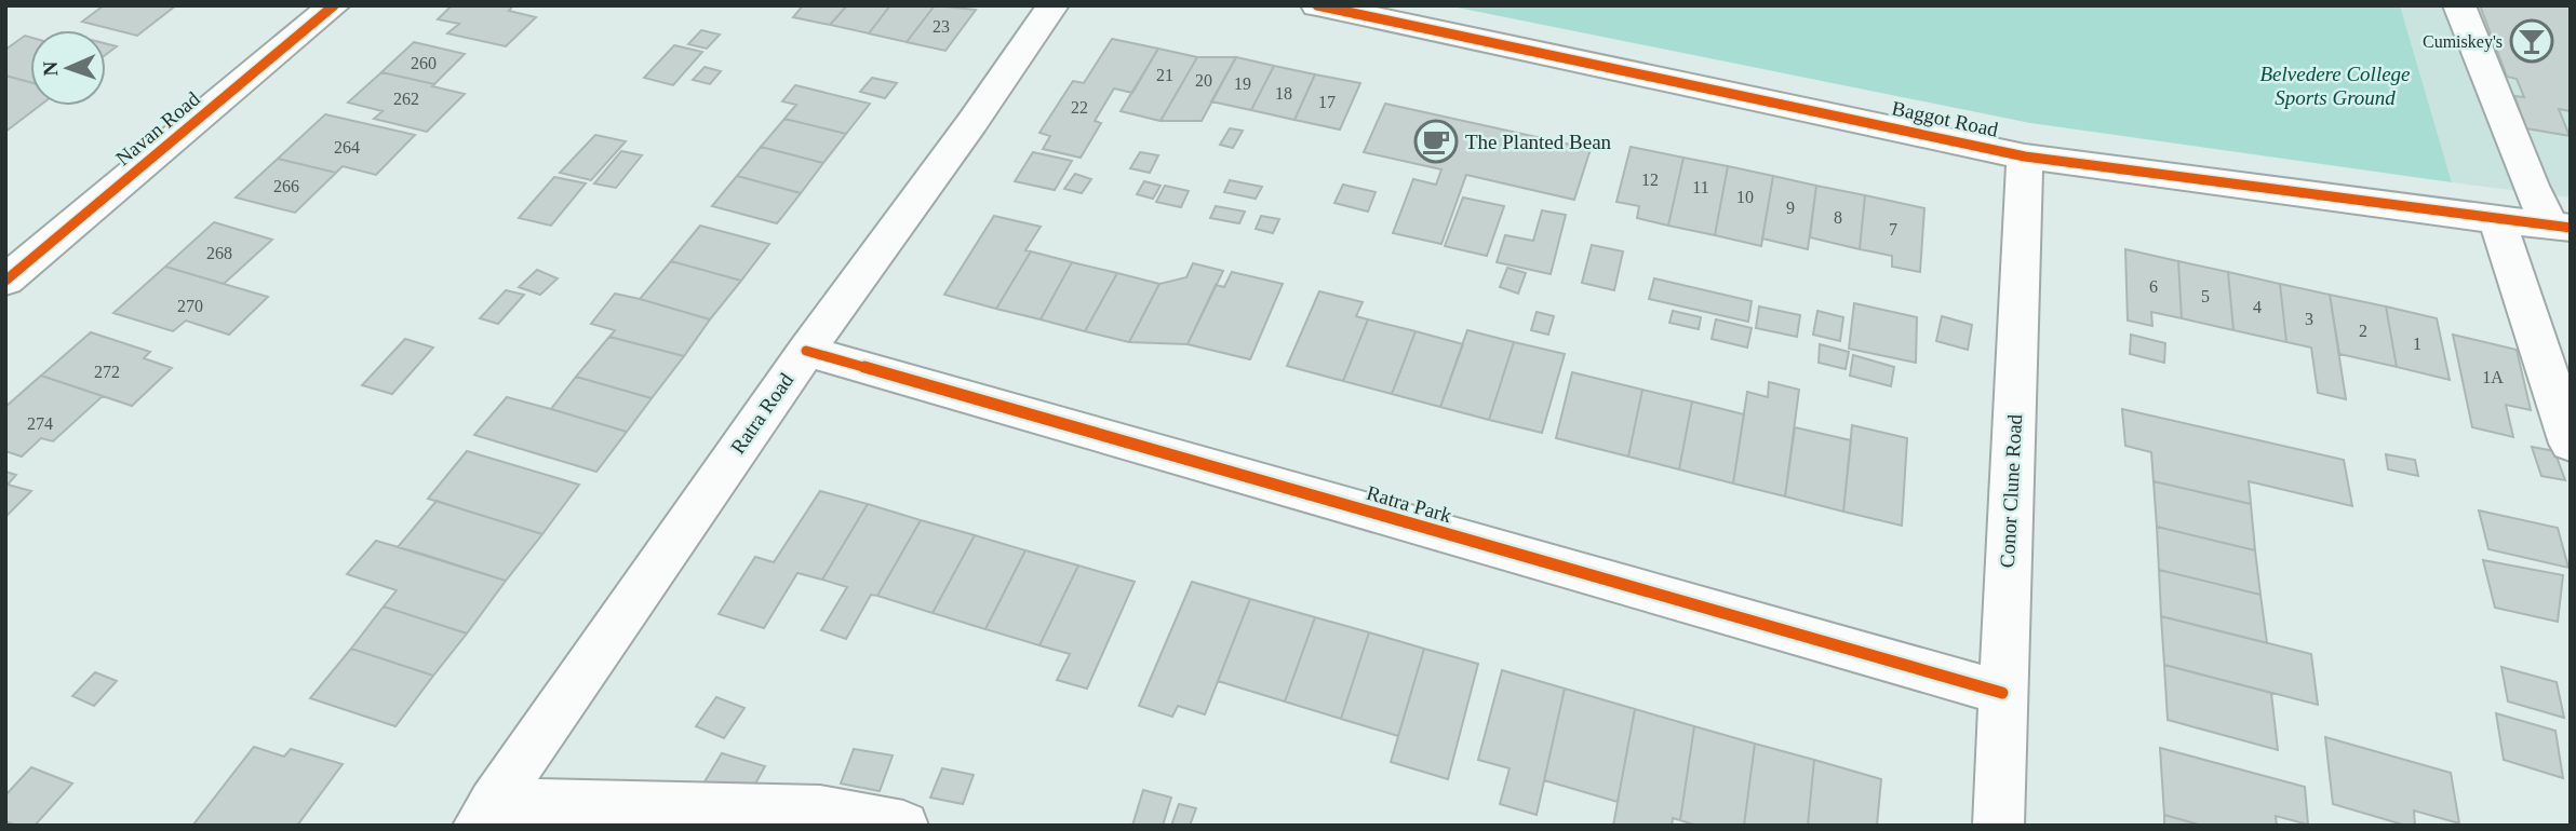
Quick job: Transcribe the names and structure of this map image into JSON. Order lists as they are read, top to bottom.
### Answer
{
  "streets": {
    "street": [
      "Baggot Road",
      "Navan Road",
      "Ratra Road",
      "Conor Clune Road",
      "Ratra Park"
    ]
  },
  "crossings": [
    ["Baggot Road", "Conor Clune Road"],
    ["Ratra Road", "Ratra Park"],
    ["Conor Clune Road", "Ratra Park"]
  ],
  "parks": ["Belvedere College Sports Ground"],
  "places": {
    "bar": ["Cumiskey's"],
    "cafe": ["The Planted Bean"]
  },
  "house_numbers": [
    "23",
    "260",
    "21",
    "20",
    "19",
    "18",
    "262",
    "17",
    "22",
    "264",
    "12",
    "266",
    "11",
    "10",
    "9",
    "8",
    "7",
    "268",
    "6",
    "5",
    "270",
    "4",
    "3",
    "2",
    "1",
    "272",
    "1A",
    "274"
  ],
  "north": "left"
}
